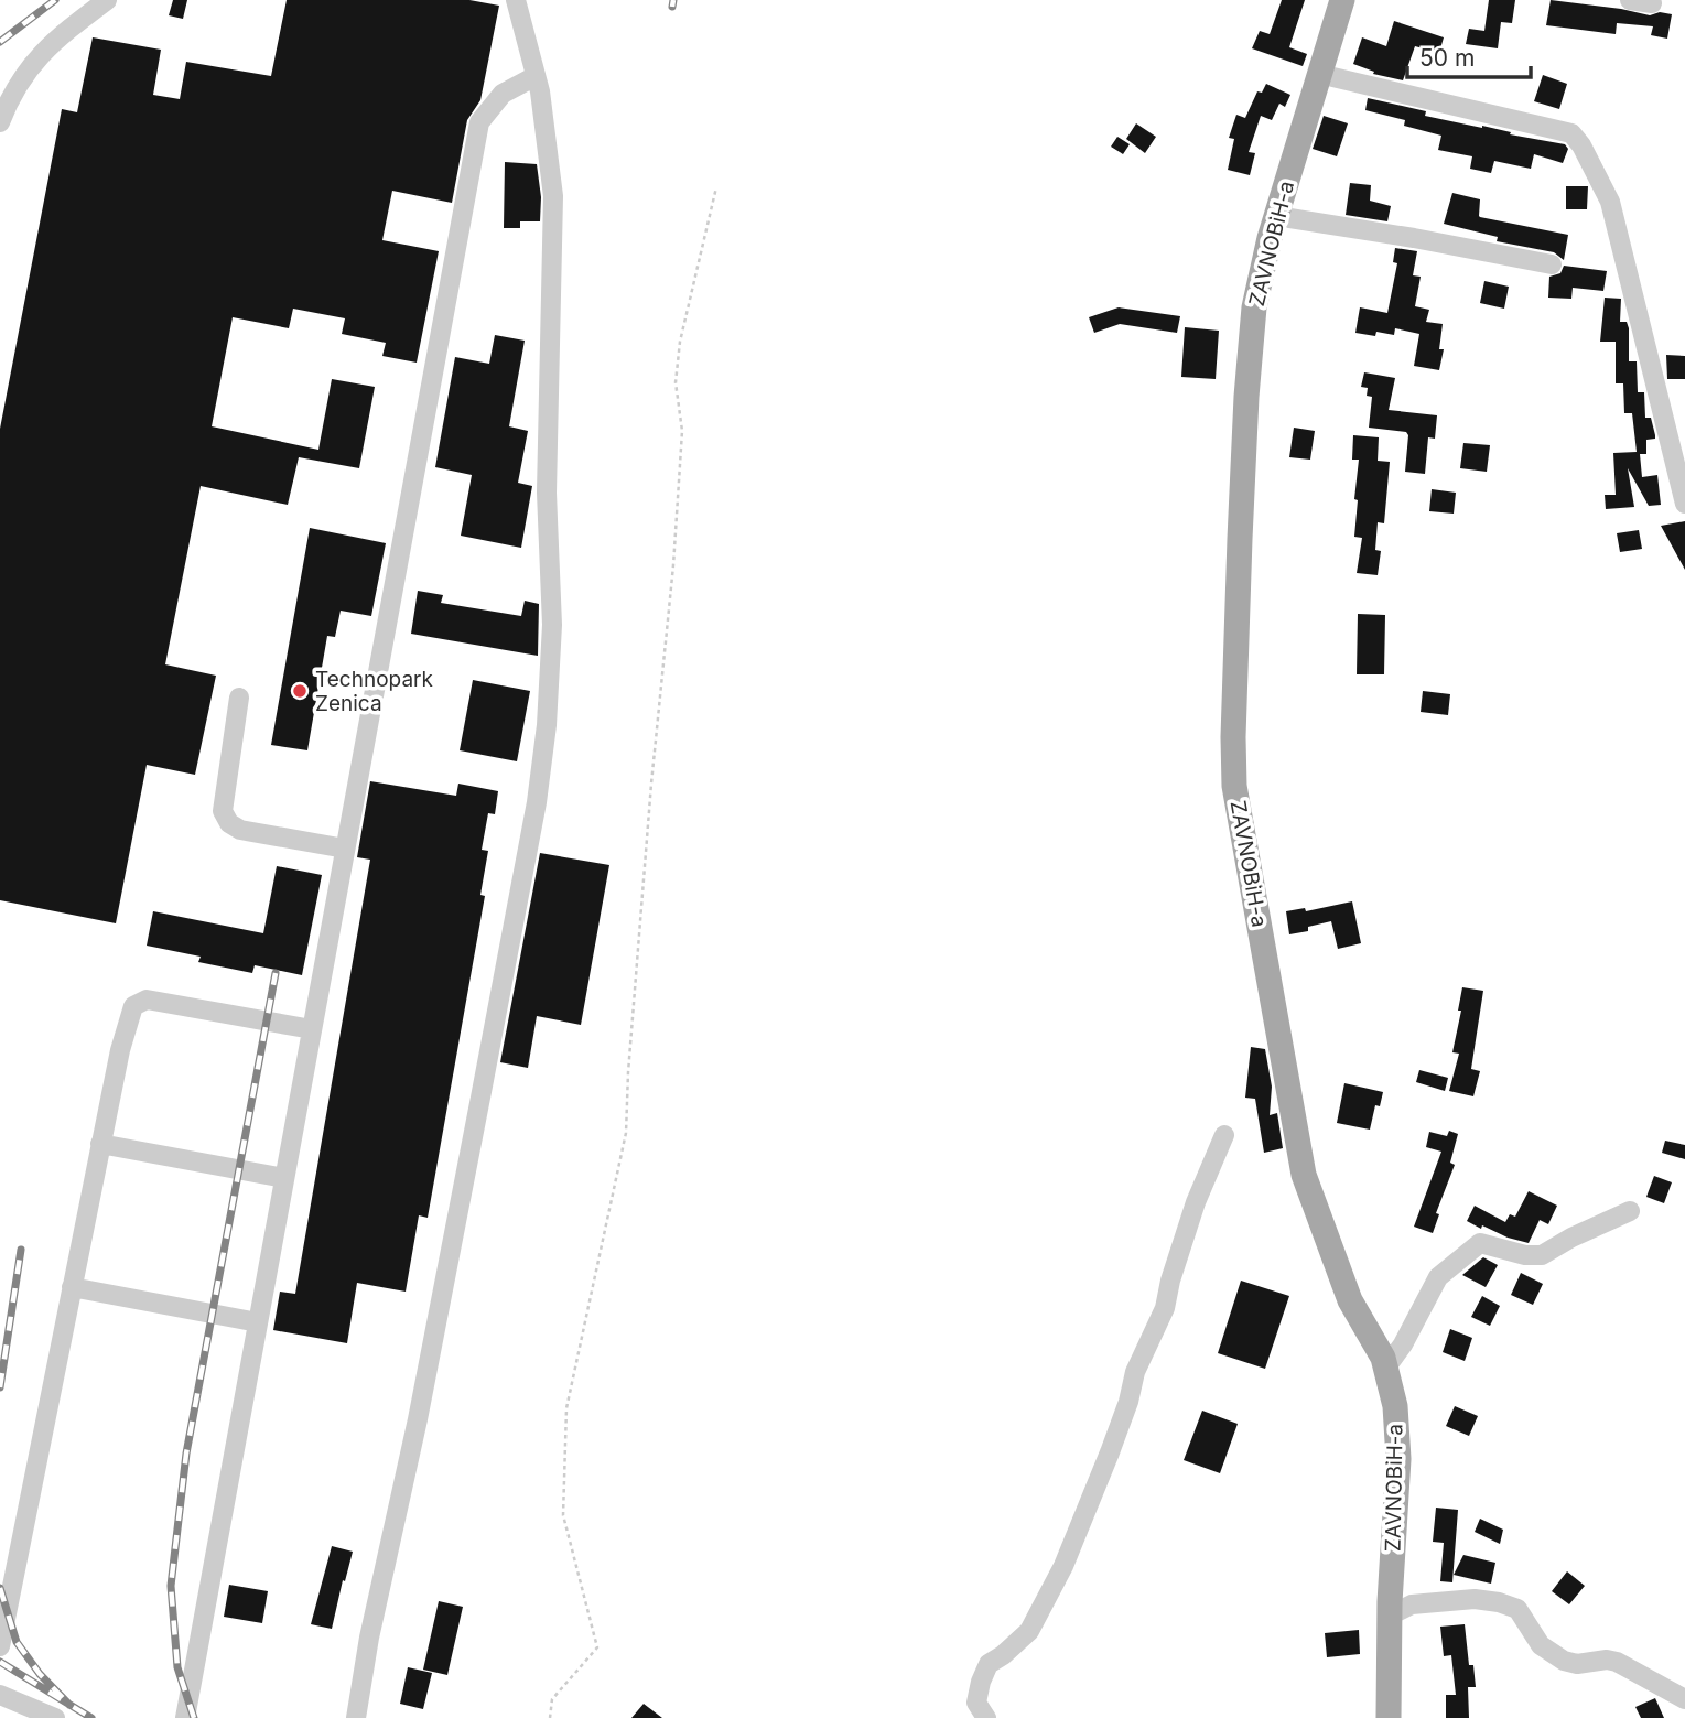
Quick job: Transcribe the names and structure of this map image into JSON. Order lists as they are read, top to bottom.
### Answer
{
  "streets": {
    "main road": ["ZAVNOBiH-a"]
  },
  "places": ["Technopark Zenica"],
  "scale_bar": "50 m"
}
